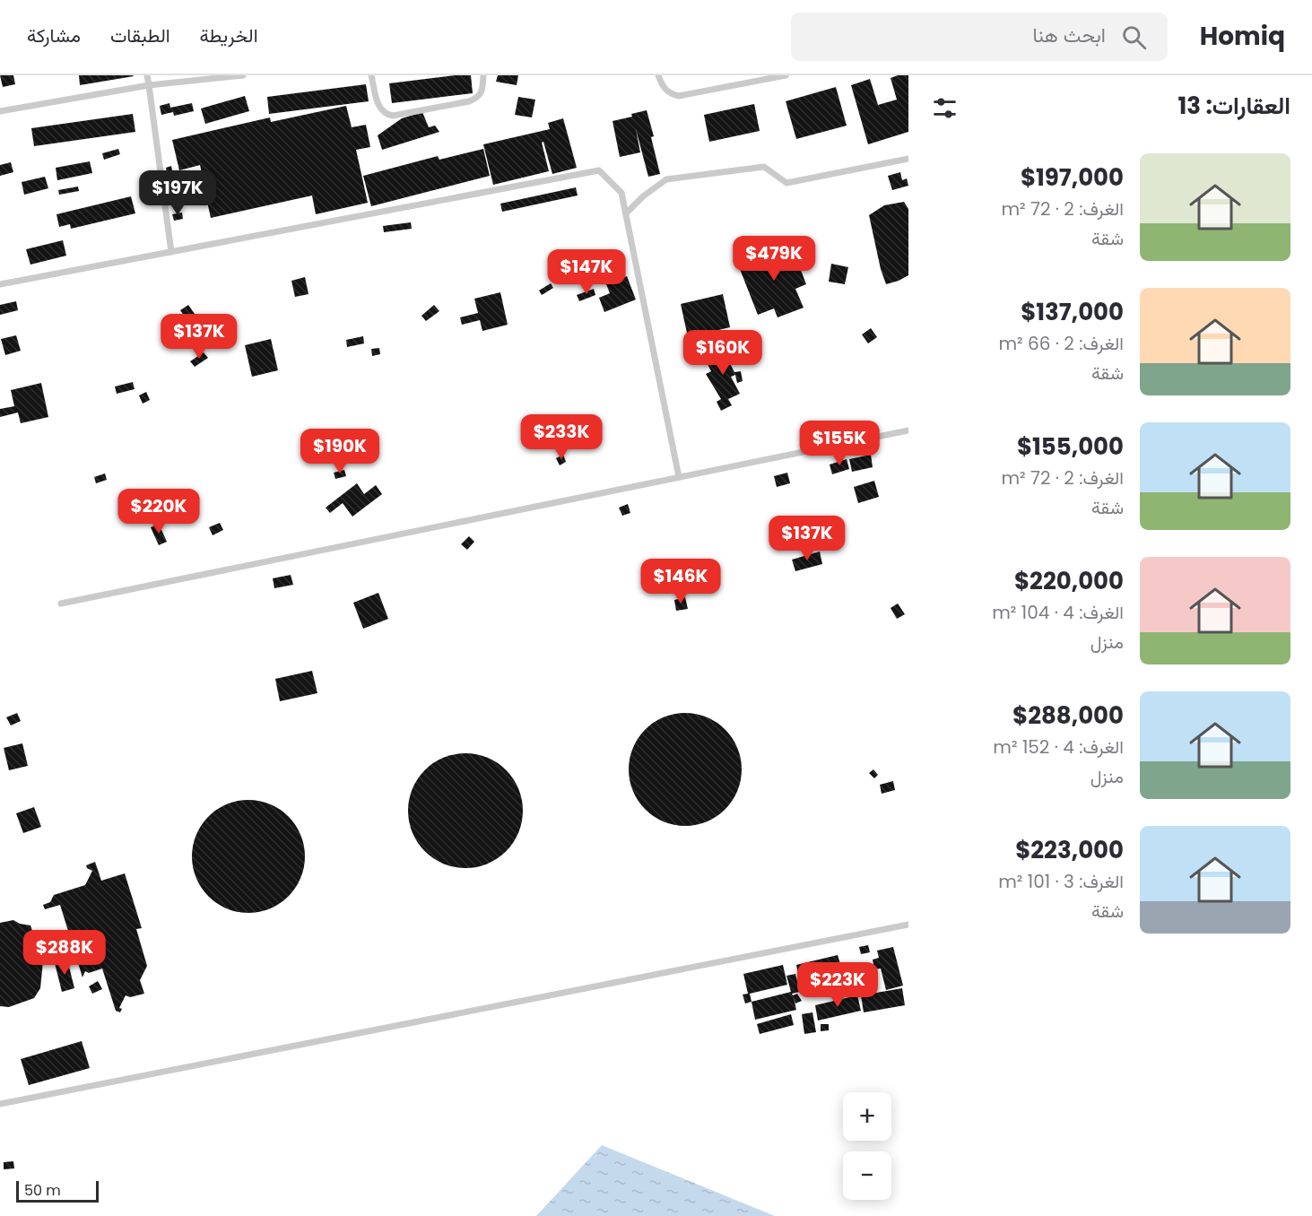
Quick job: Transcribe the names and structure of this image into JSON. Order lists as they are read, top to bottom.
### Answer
{
  "scale_bar": "50 m",
  "page": {
    "header": "Homiq",
    "search": "ابحث هنا",
    "nav": ["الخريطة", "الطبقات", "مشاركة"],
    "heading": "العقارات: 13",
    "list": [
      {
        "name": "$197,000",
        "note": "الغرف: 2 · 72 m² · شقة"
      },
      {
        "name": "$137,000",
        "note": "الغرف: 2 · 66 m² · شقة"
      },
      {
        "name": "$155,000",
        "note": "الغرف: 2 · 72 m² · شقة"
      },
      {
        "name": "$220,000",
        "note": "الغرف: 4 · 104 m² · منزل"
      },
      {
        "name": "$288,000",
        "note": "الغرف: 4 · 152 m² · منزل"
      },
      {
        "name": "$223,000",
        "note": "الغرف: 3 · 101 m² · شقة"
      }
    ],
    "price": [
      "$197K",
      "$479K",
      "$147K",
      "$137K",
      "$160K",
      "$233K",
      "$155K",
      "$190K",
      "$220K",
      "$137K",
      "$146K",
      "$288K",
      "$223K"
    ],
    "map_buttons": ["+", "−"],
    "scale": "50 m"
  }
}
